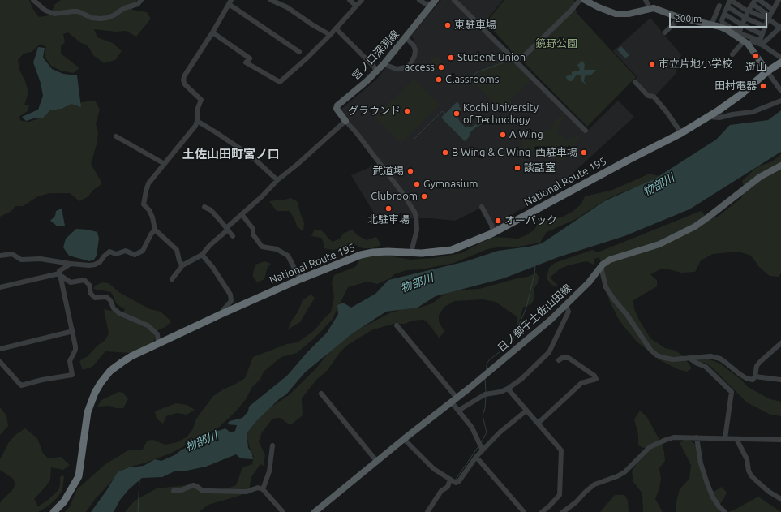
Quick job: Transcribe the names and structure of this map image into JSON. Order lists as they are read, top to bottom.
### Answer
{
  "streets": {
    "highway": ["National Route 195"],
    "main road": ["宮ノ口深渕線", "日ノ御子土佐山田線"]
  },
  "districts": ["土佐山田町宮ノ口"],
  "water": ["物部川"],
  "parks": ["鏡野公園"],
  "places": [
    "東駐車場",
    "遊山",
    "Student Union",
    "市立片地小学校",
    "access",
    "Classrooms",
    "田村電器",
    "グラウンド",
    "Kochi University of Technology",
    "A Wing",
    "B Wing & C Wing",
    "西駐車場",
    "談話室",
    "武道場",
    "Gymnasium",
    "Clubroom",
    "北駐車場",
    "オーバック"
  ],
  "scale_bar": "200 m"
}
